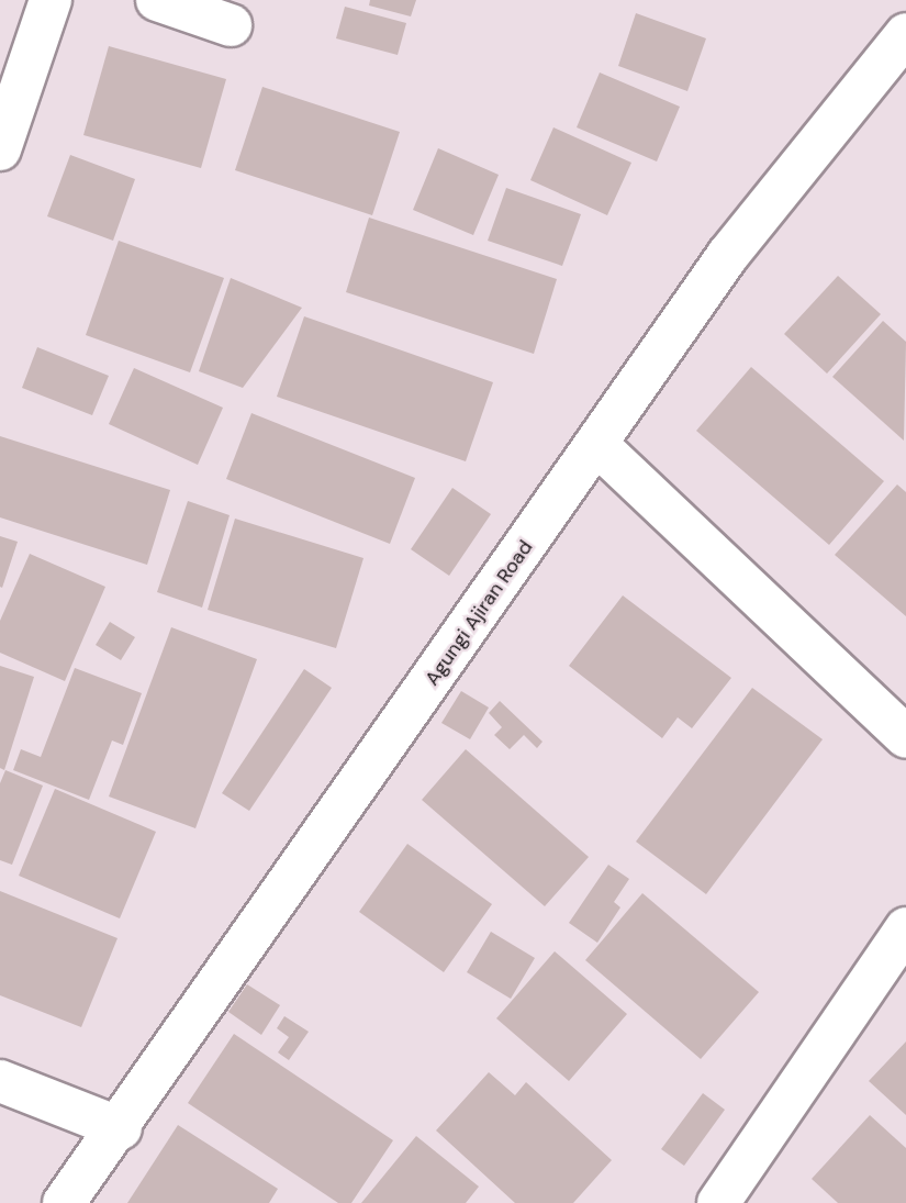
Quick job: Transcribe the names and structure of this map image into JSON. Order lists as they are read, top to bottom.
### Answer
{
  "streets": {
    "street": ["Agungi Ajiran Road"]
  }
}
